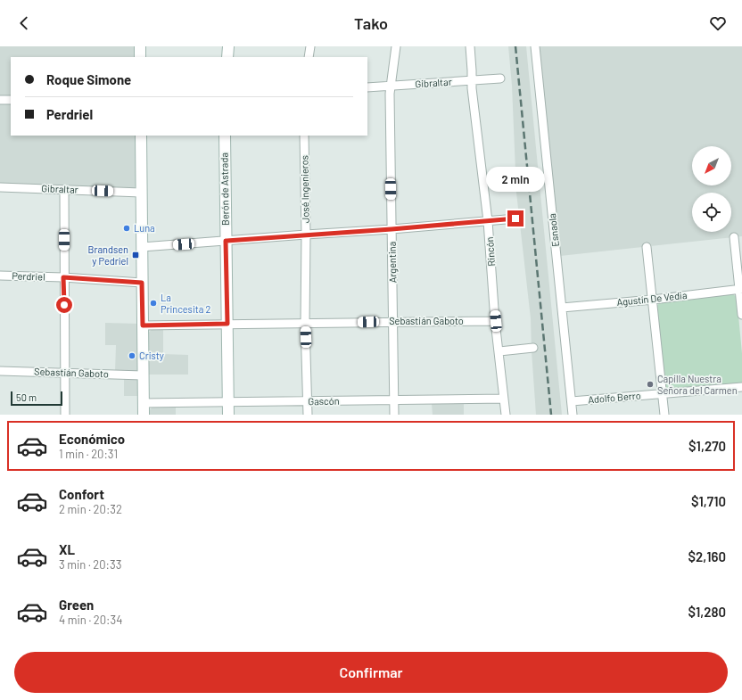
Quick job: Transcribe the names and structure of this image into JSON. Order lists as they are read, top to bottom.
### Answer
{
  "streets": {
    "street": [
      "Gibraltar",
      "Berón de Astrada",
      "José Ingenieros",
      "Esnaola",
      "Rincón",
      "Argentina",
      "Perdriel",
      "Agustín De Vedia",
      "Sebastián Gaboto",
      "Adolfo Berro",
      "Gascón"
    ]
  },
  "crossings": [
    ["Gibraltar", "Rincón"],
    ["Gibraltar", "Argentina"],
    ["Berón de Astrada", "Sebastián Gaboto"],
    ["Berón de Astrada", "Gascón"],
    ["José Ingenieros", "Sebastián Gaboto"],
    ["José Ingenieros", "Gascón"],
    ["Esnaola", "Agustín De Vedia"],
    ["Esnaola", "Adolfo Berro"],
    ["Rincón", "Sebastián Gaboto"],
    ["Rincón", "Gascón"],
    ["Argentina", "Sebastián Gaboto"],
    ["Argentina", "Gascón"]
  ],
  "places": {
    "other": [
      "Luna",
      "La Princesita 2",
      "Cristy",
      "Capilla Nuestra Señora del Carmen"
    ],
    "transit": ["Brandsen y Pedriel"]
  },
  "scale_bar": "50 m",
  "north": "bottom left",
  "page": {
    "header": "Tako",
    "banner": ["Roque Simone", "Perdriel"],
    "bubble": "2 min",
    "scale": "50 m",
    "list": [
      {
        "name": "Económico",
        "note": "1 min · 20:31",
        "value": "$1,270"
      },
      {
        "name": "Confort",
        "note": "2 min · 20:32",
        "value": "$1,710"
      },
      {
        "name": "XL",
        "note": "3 min · 20:33",
        "value": "$2,160"
      },
      {
        "name": "Green",
        "note": "4 min · 20:34",
        "value": "$1,280"
      }
    ],
    "buttons": "Confirmar"
  }
}
